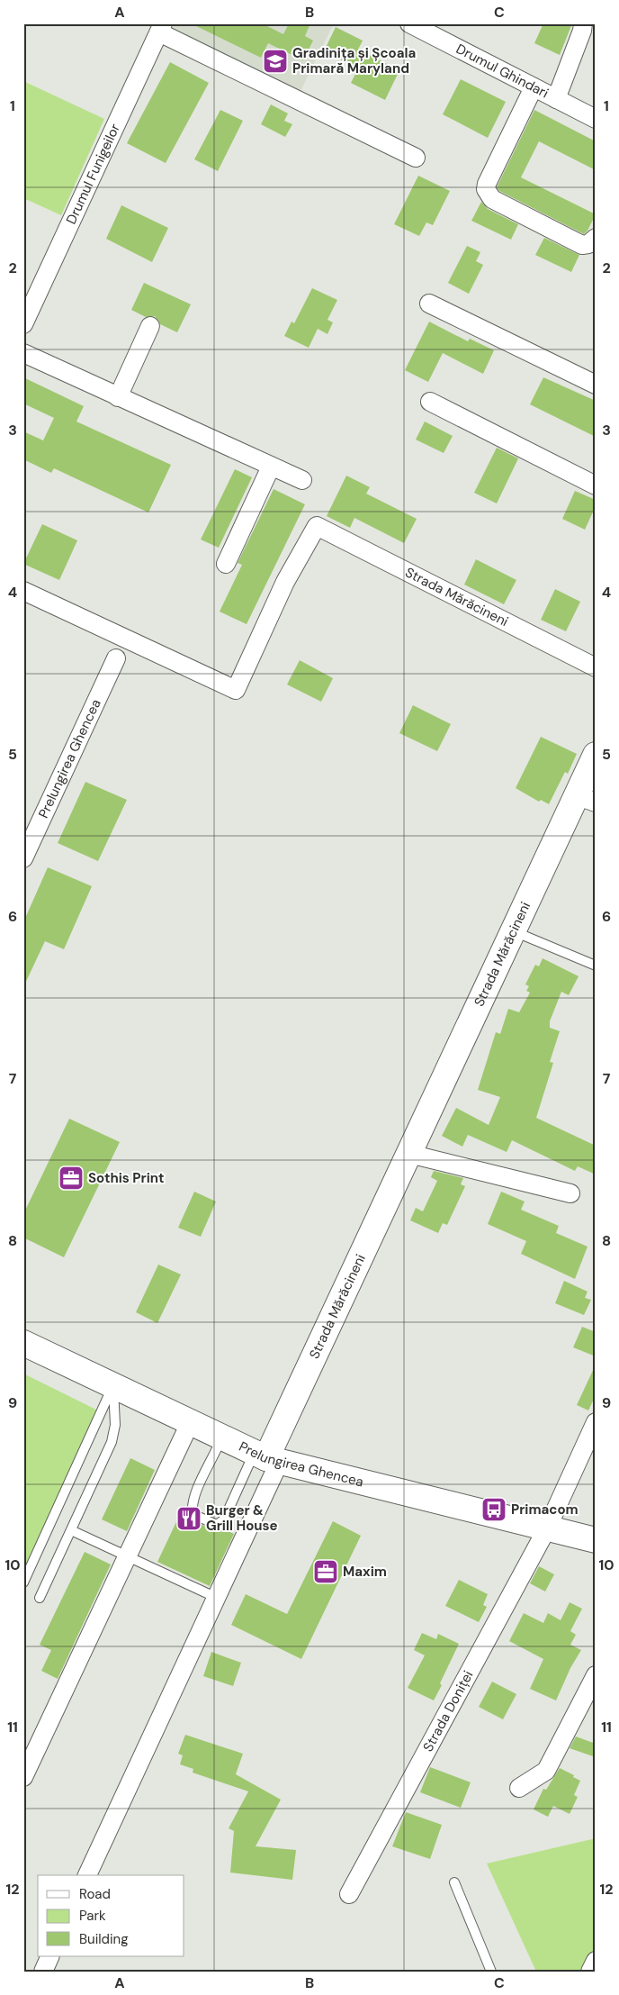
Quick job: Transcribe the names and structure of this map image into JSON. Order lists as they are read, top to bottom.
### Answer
{
  "streets": {
    "street": [
      "Drumul Ghindari",
      "Drumul Funigeilor",
      "Strada Mărăcineni",
      "Prelungirea Ghencea",
      "Strada Doniței"
    ]
  },
  "crossings": [
    ["Strada Mărăcineni", "Prelungirea Ghencea"],
    ["Prelungirea Ghencea", "Strada Doniței"]
  ],
  "places": {
    "school or university": ["Gradinița și Școala Primară Maryland"],
    "office": ["Sothis Print", "Maxim"],
    "bus stop": ["Primacom"],
    "restaurant": ["Burger & Grill House"]
  },
  "legend": ["Road", "Park", "Building"],
  "grid": {
    "columns": ["A", "B", "C"],
    "rows": [
      "1",
      "2",
      "3",
      "4",
      "5",
      "6",
      "7",
      "8",
      "9",
      "10",
      "11",
      "12"
    ]
  }
}
